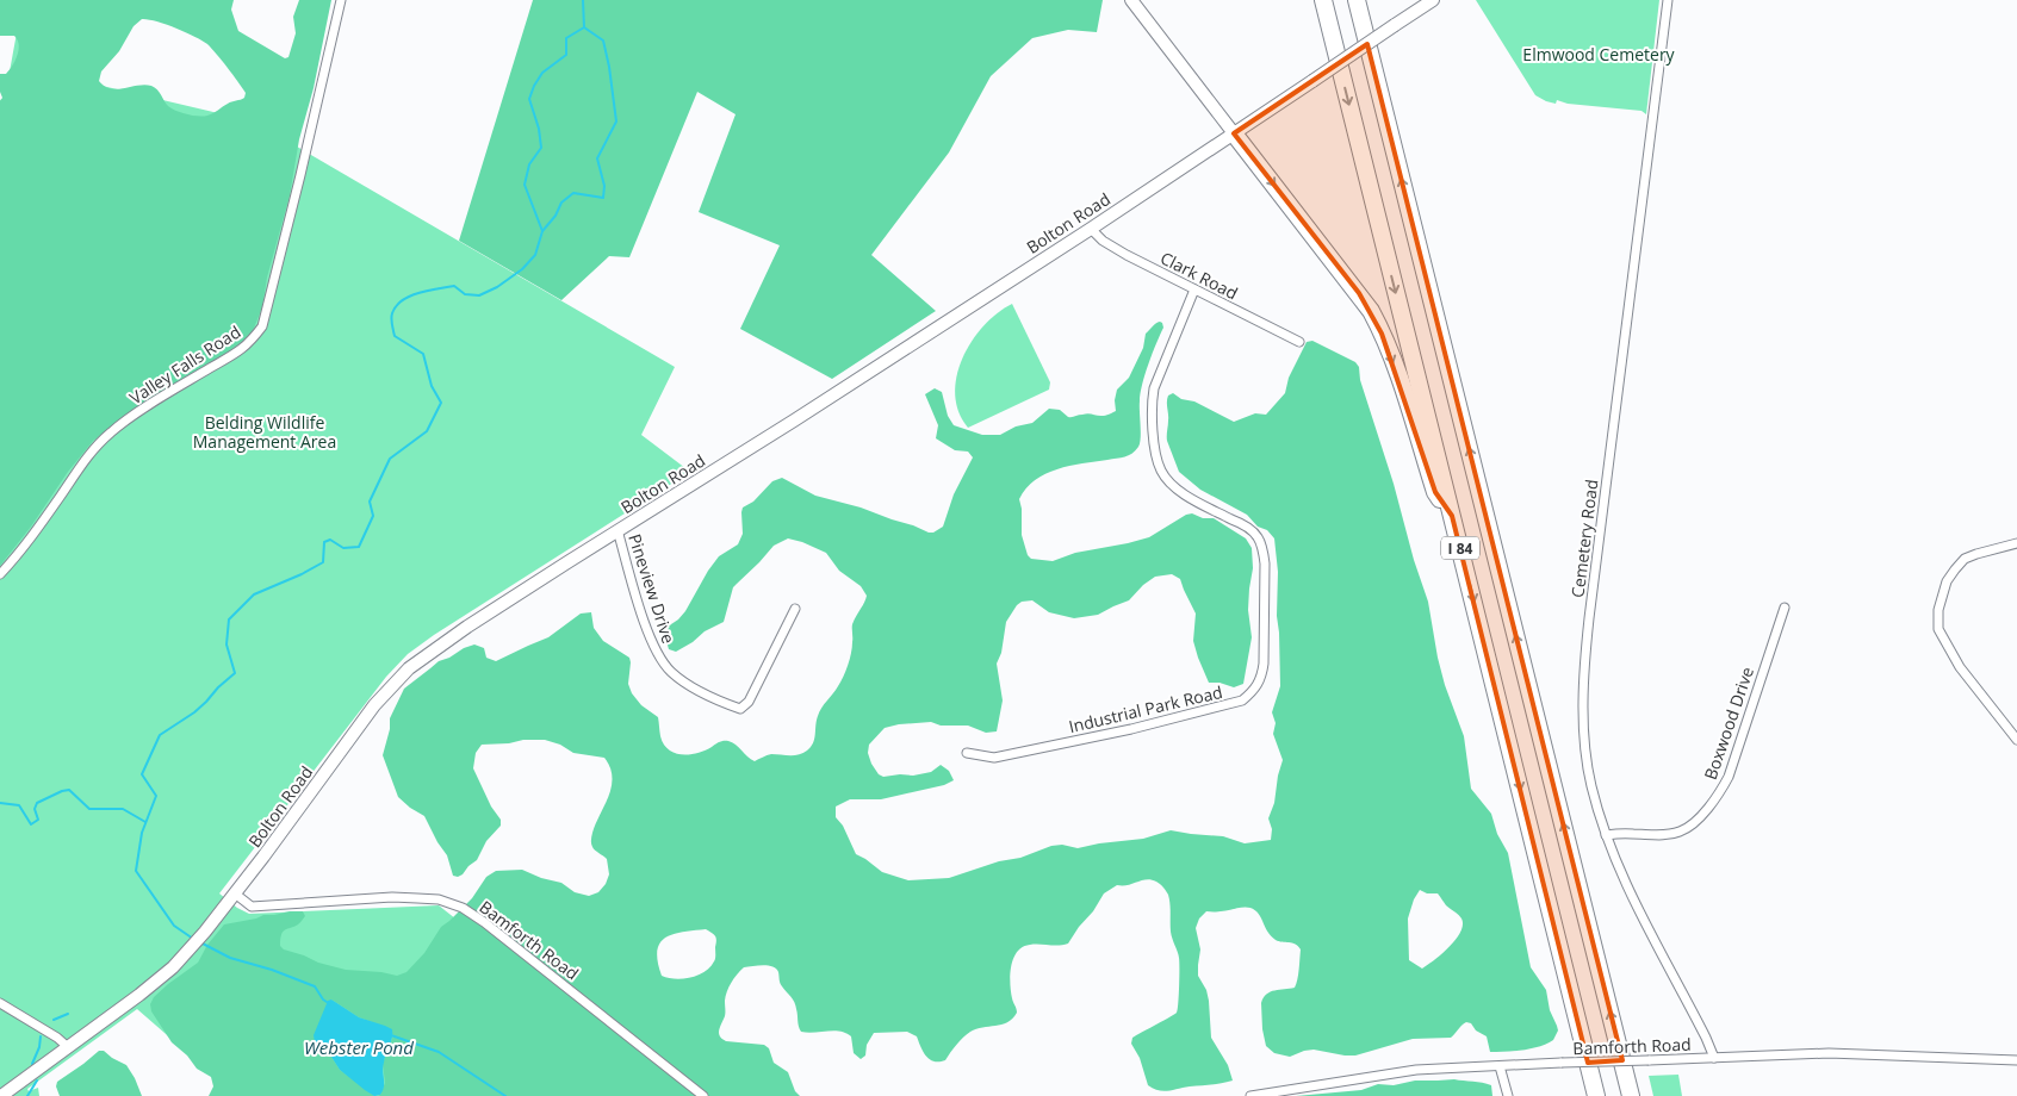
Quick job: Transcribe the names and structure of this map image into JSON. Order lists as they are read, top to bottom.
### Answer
{
  "streets": {
    "highway": ["I 84"],
    "street": [
      "Bolton Road",
      "Clark Road",
      "Valley Falls Road",
      "Cemetery Road",
      "Pineview Drive",
      "Industrial Park Road",
      "Boxwood Drive",
      "Bamforth Road"
    ]
  },
  "crossings": [
    ["Bolton Road", "Clark Road"],
    ["Bolton Road", "Pineview Drive"],
    ["Bolton Road", "Bamforth Road"],
    ["Clark Road", "Industrial Park Road"],
    ["Cemetery Road", "Boxwood Drive"],
    ["Cemetery Road", "Bamforth Road"]
  ],
  "water": ["Webster Pond"],
  "parks": ["Elmwood Cemetery", "Belding Wildlife Management Area"]
}
